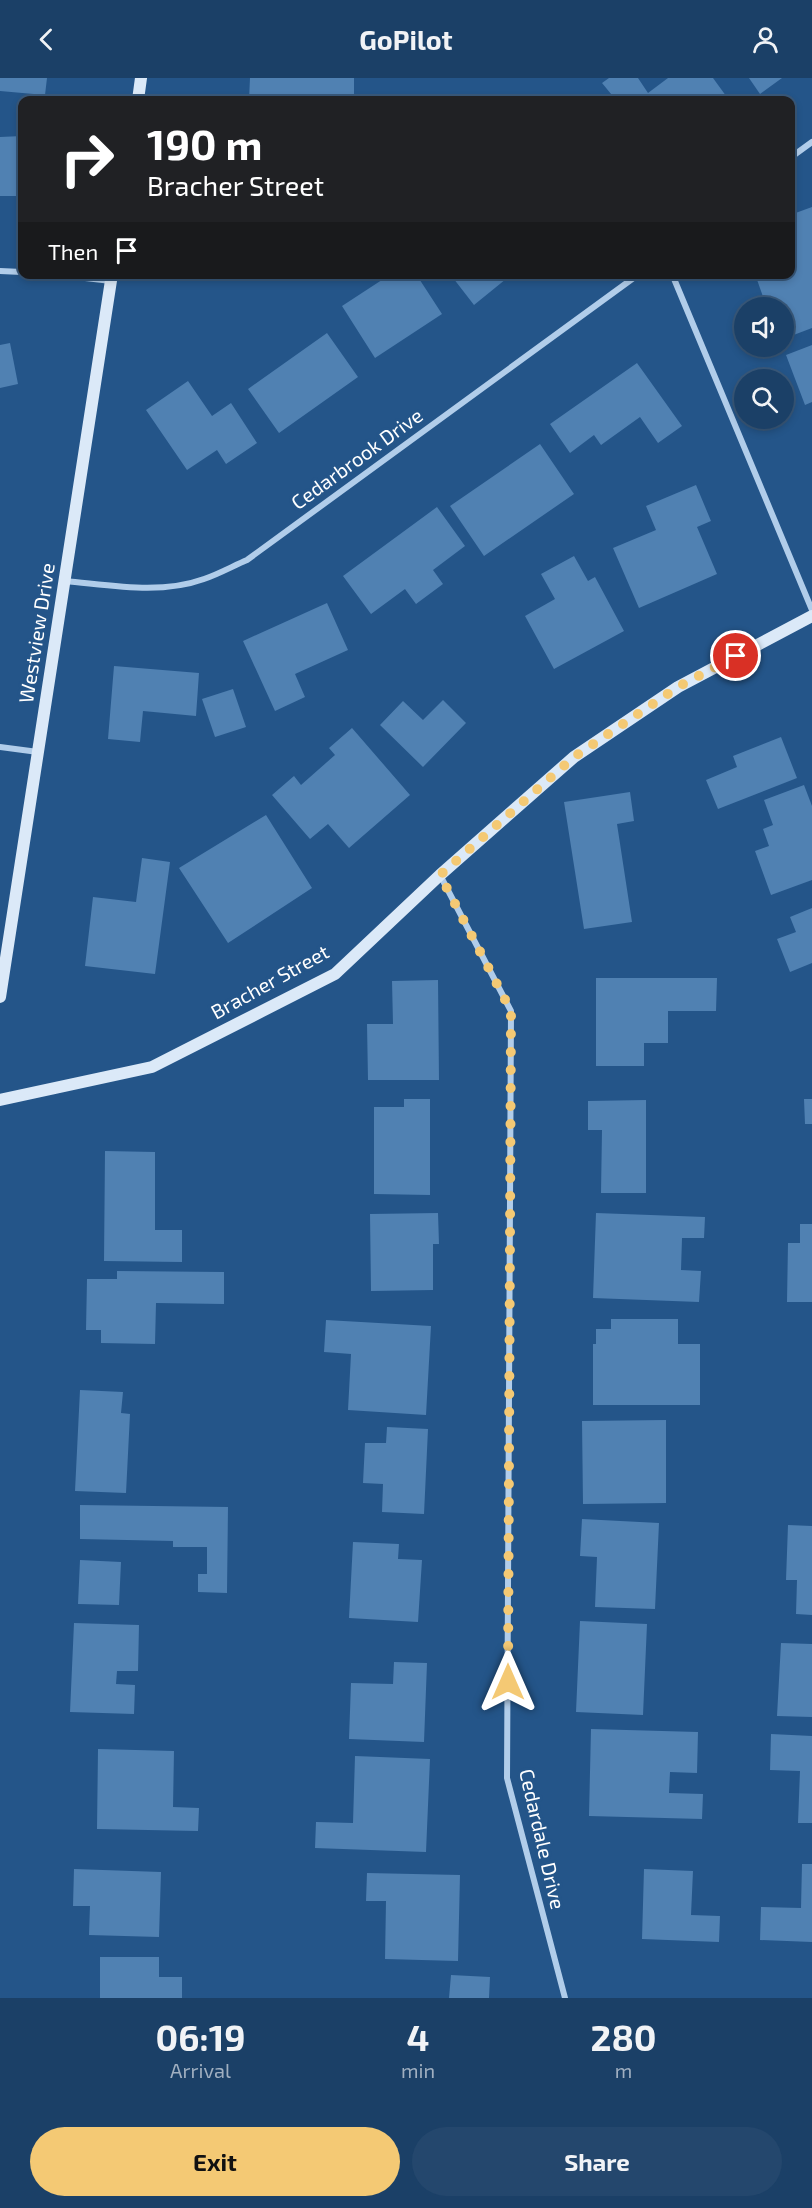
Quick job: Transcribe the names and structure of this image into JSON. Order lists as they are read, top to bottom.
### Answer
{
  "streets": {
    "street": [
      "Cedarbrook Drive",
      "Westview Drive",
      "Bracher Street",
      "Cedardale Drive"
    ]
  },
  "crossings": [
    ["Cedarbrook Drive", "Westview Drive"],
    ["Bracher Street", "Cedardale Drive"]
  ],
  "page": {
    "header": "GoPilot",
    "turn": ["190 m", "Bracher Street"],
    "then": "Then",
    "eta": [
      "06:19",
      "Arrival",
      "4",
      "min",
      "280",
      "m"
    ],
    "buttons": ["Exit", "Share"]
  }
}
